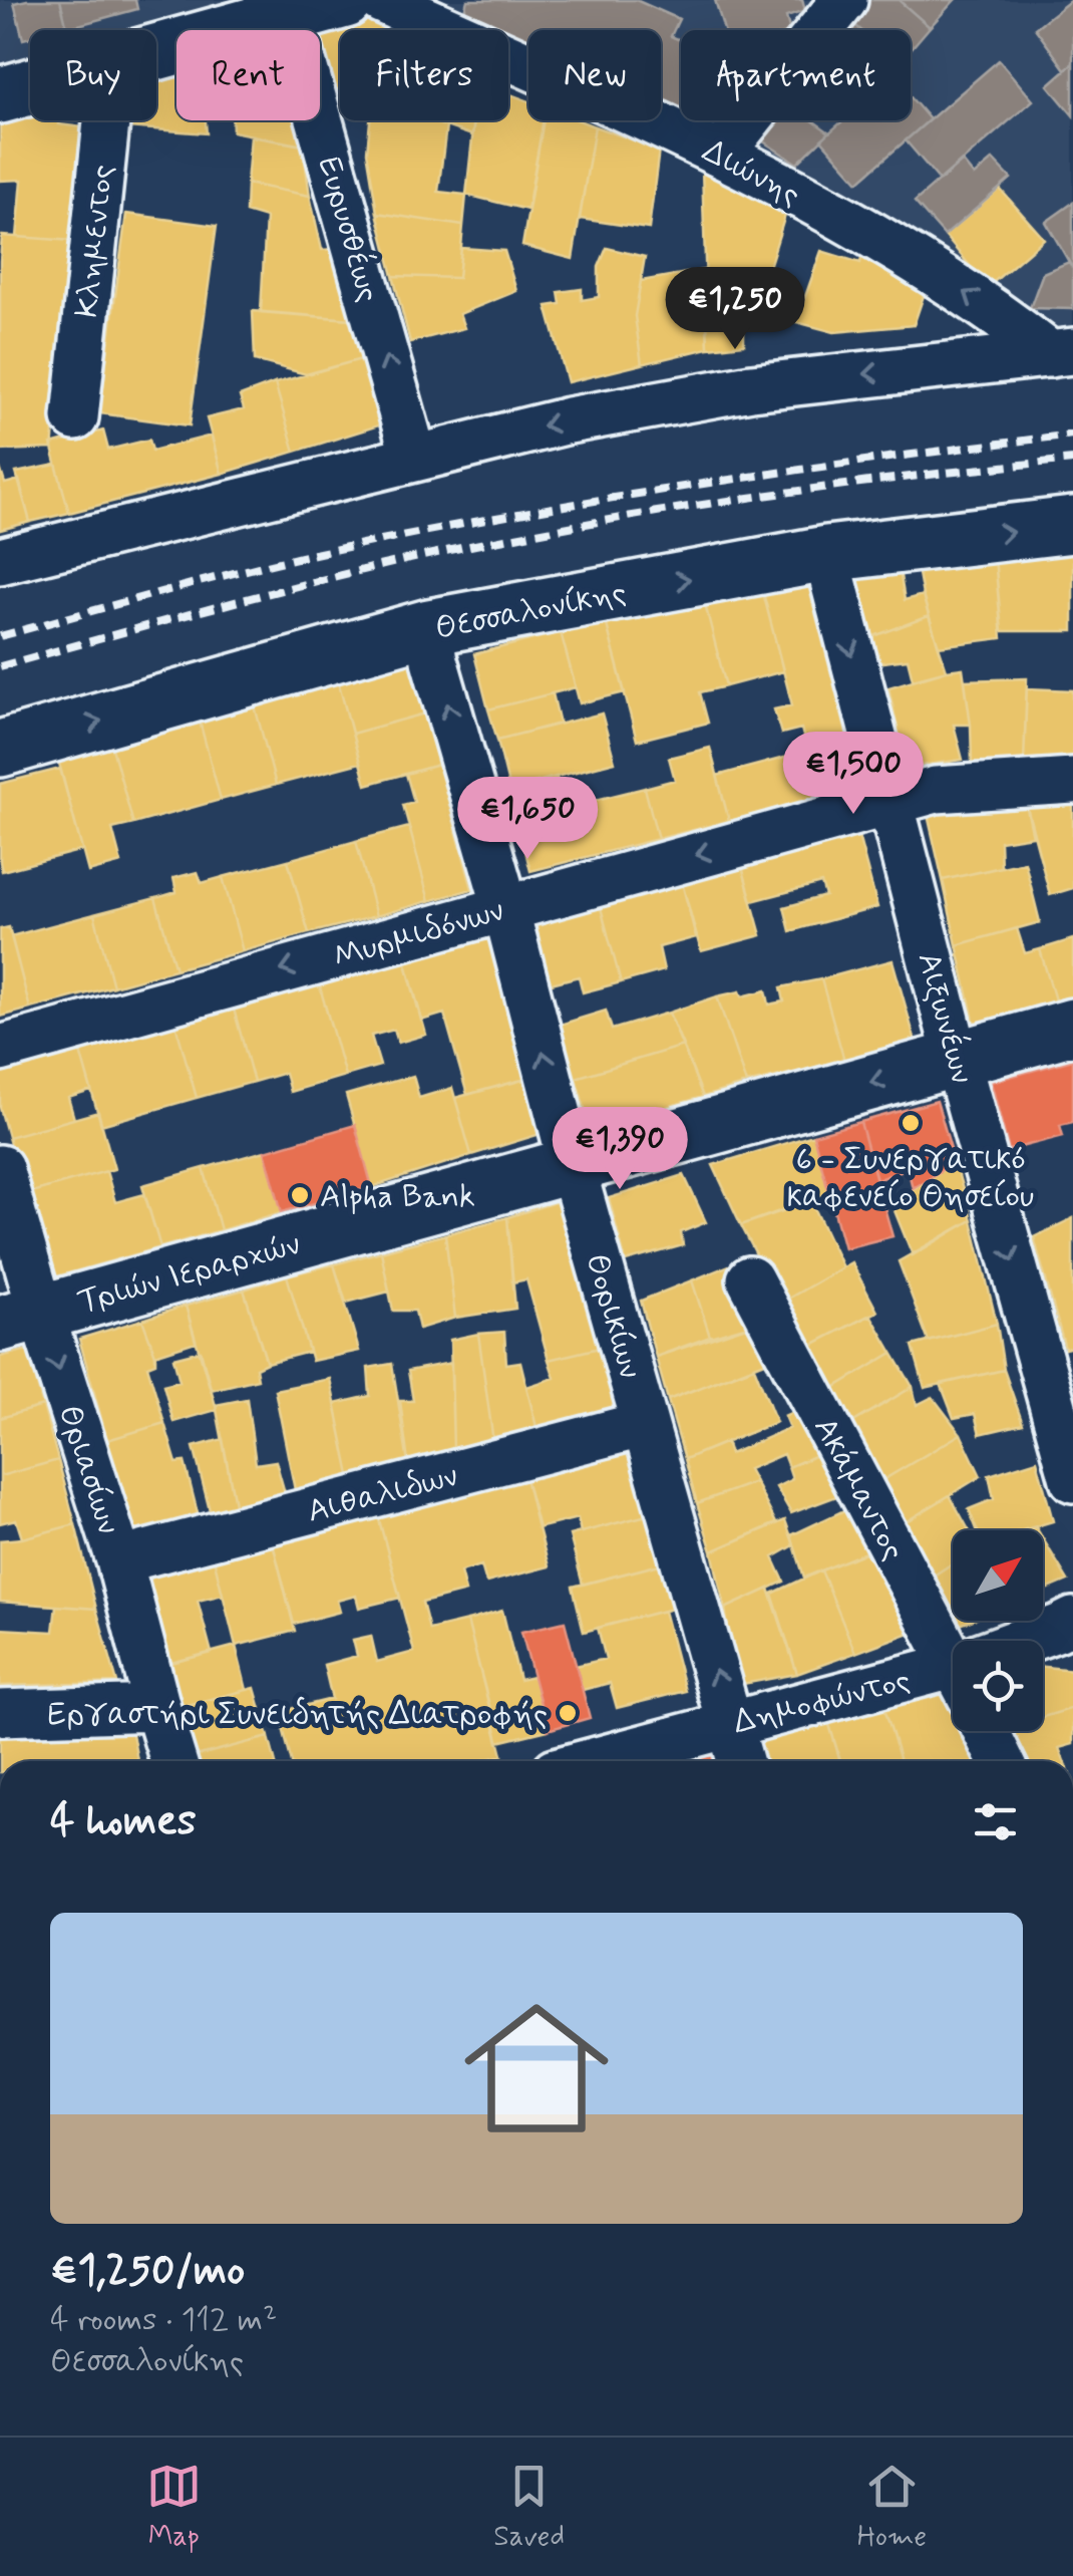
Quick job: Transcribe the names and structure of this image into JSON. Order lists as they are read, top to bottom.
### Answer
{
  "streets": {
    "street": [
      "Διώνης",
      "Ευρυσθέως",
      "Κλημεντος",
      "Θεσσαλονίκης",
      "Μυρμιδόνων",
      "Αιξωνέων",
      "Τριών Ιεραρχών",
      "Θορικίων",
      "Θριασίων",
      "Ακάμαντος",
      "Αιθαλιδων",
      "Δημοφώντος"
    ]
  },
  "crossings": [
    ["Θεσσαλονίκης", "Αιξωνέων"],
    ["Θεσσαλονίκης", "Θορικίων"],
    ["Μυρμιδόνων", "Αιξωνέων"],
    ["Μυρμιδόνων", "Θορικίων"],
    ["Αιξωνέων", "Τριών Ιεραρχών"],
    ["Τριών Ιεραρχών", "Θορικίων"],
    ["Τριών Ιεραρχών", "Θριασίων"],
    ["Θορικίων", "Αιθαλιδων"],
    ["Θορικίων", "Δημοφώντος"],
    ["Θριασίων", "Αιθαλιδων"]
  ],
  "one_way": [
    "Διώνης",
    "Ευρυσθέως",
    "Μυρμιδόνων",
    "Αιξωνέων",
    "Τριών Ιεραρχών",
    "Θορικίων",
    "Θριασίων"
  ],
  "places": ["6 - Συνεργατικό καφενείο Θησείου", "Alpha Bank", "Εργαστήρι Συνειδητής Διατροφής"],
  "north": "top right",
  "page": {
    "chip": [
      "Buy",
      "Rent",
      "Filters",
      "New",
      "Apartment"
    ],
    "price": [
      "€1,250",
      "€1,500",
      "€1,650",
      "€1,390"
    ],
    "heading": "4 homes",
    "list": [
      {
        "name": "€1,250/mo",
        "note": "4 rooms · 112 m² · Θεσσαλονίκης"
      }
    ],
    "tabs": ["Map", "Saved", "Home"]
  }
}
